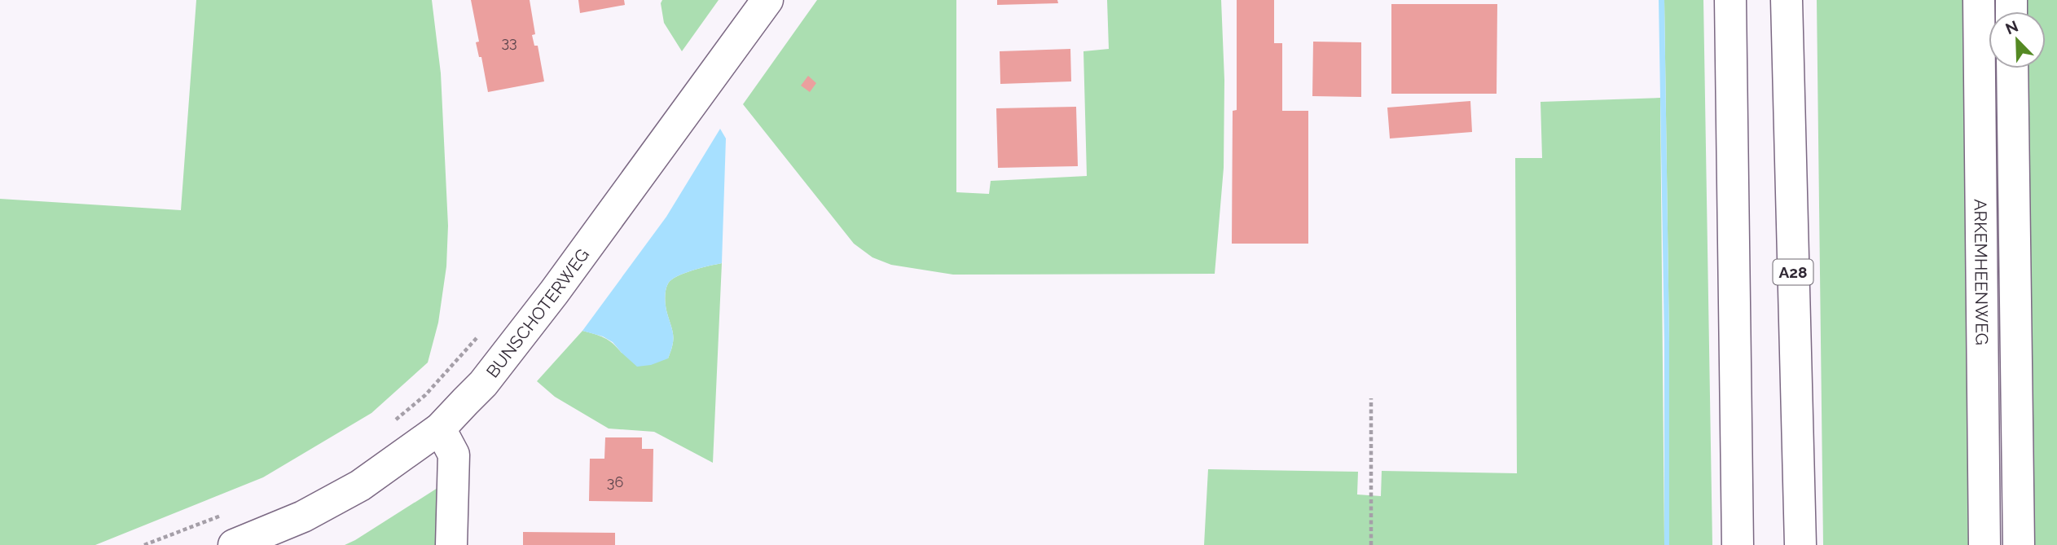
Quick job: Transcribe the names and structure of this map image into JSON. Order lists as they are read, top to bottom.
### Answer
{
  "streets": {
    "main road": ["A28", "ARKEMHEENWEG", "BUNSCHOTERWEG"]
  },
  "house_numbers": ["33", "36"],
  "north": "top left"
}
